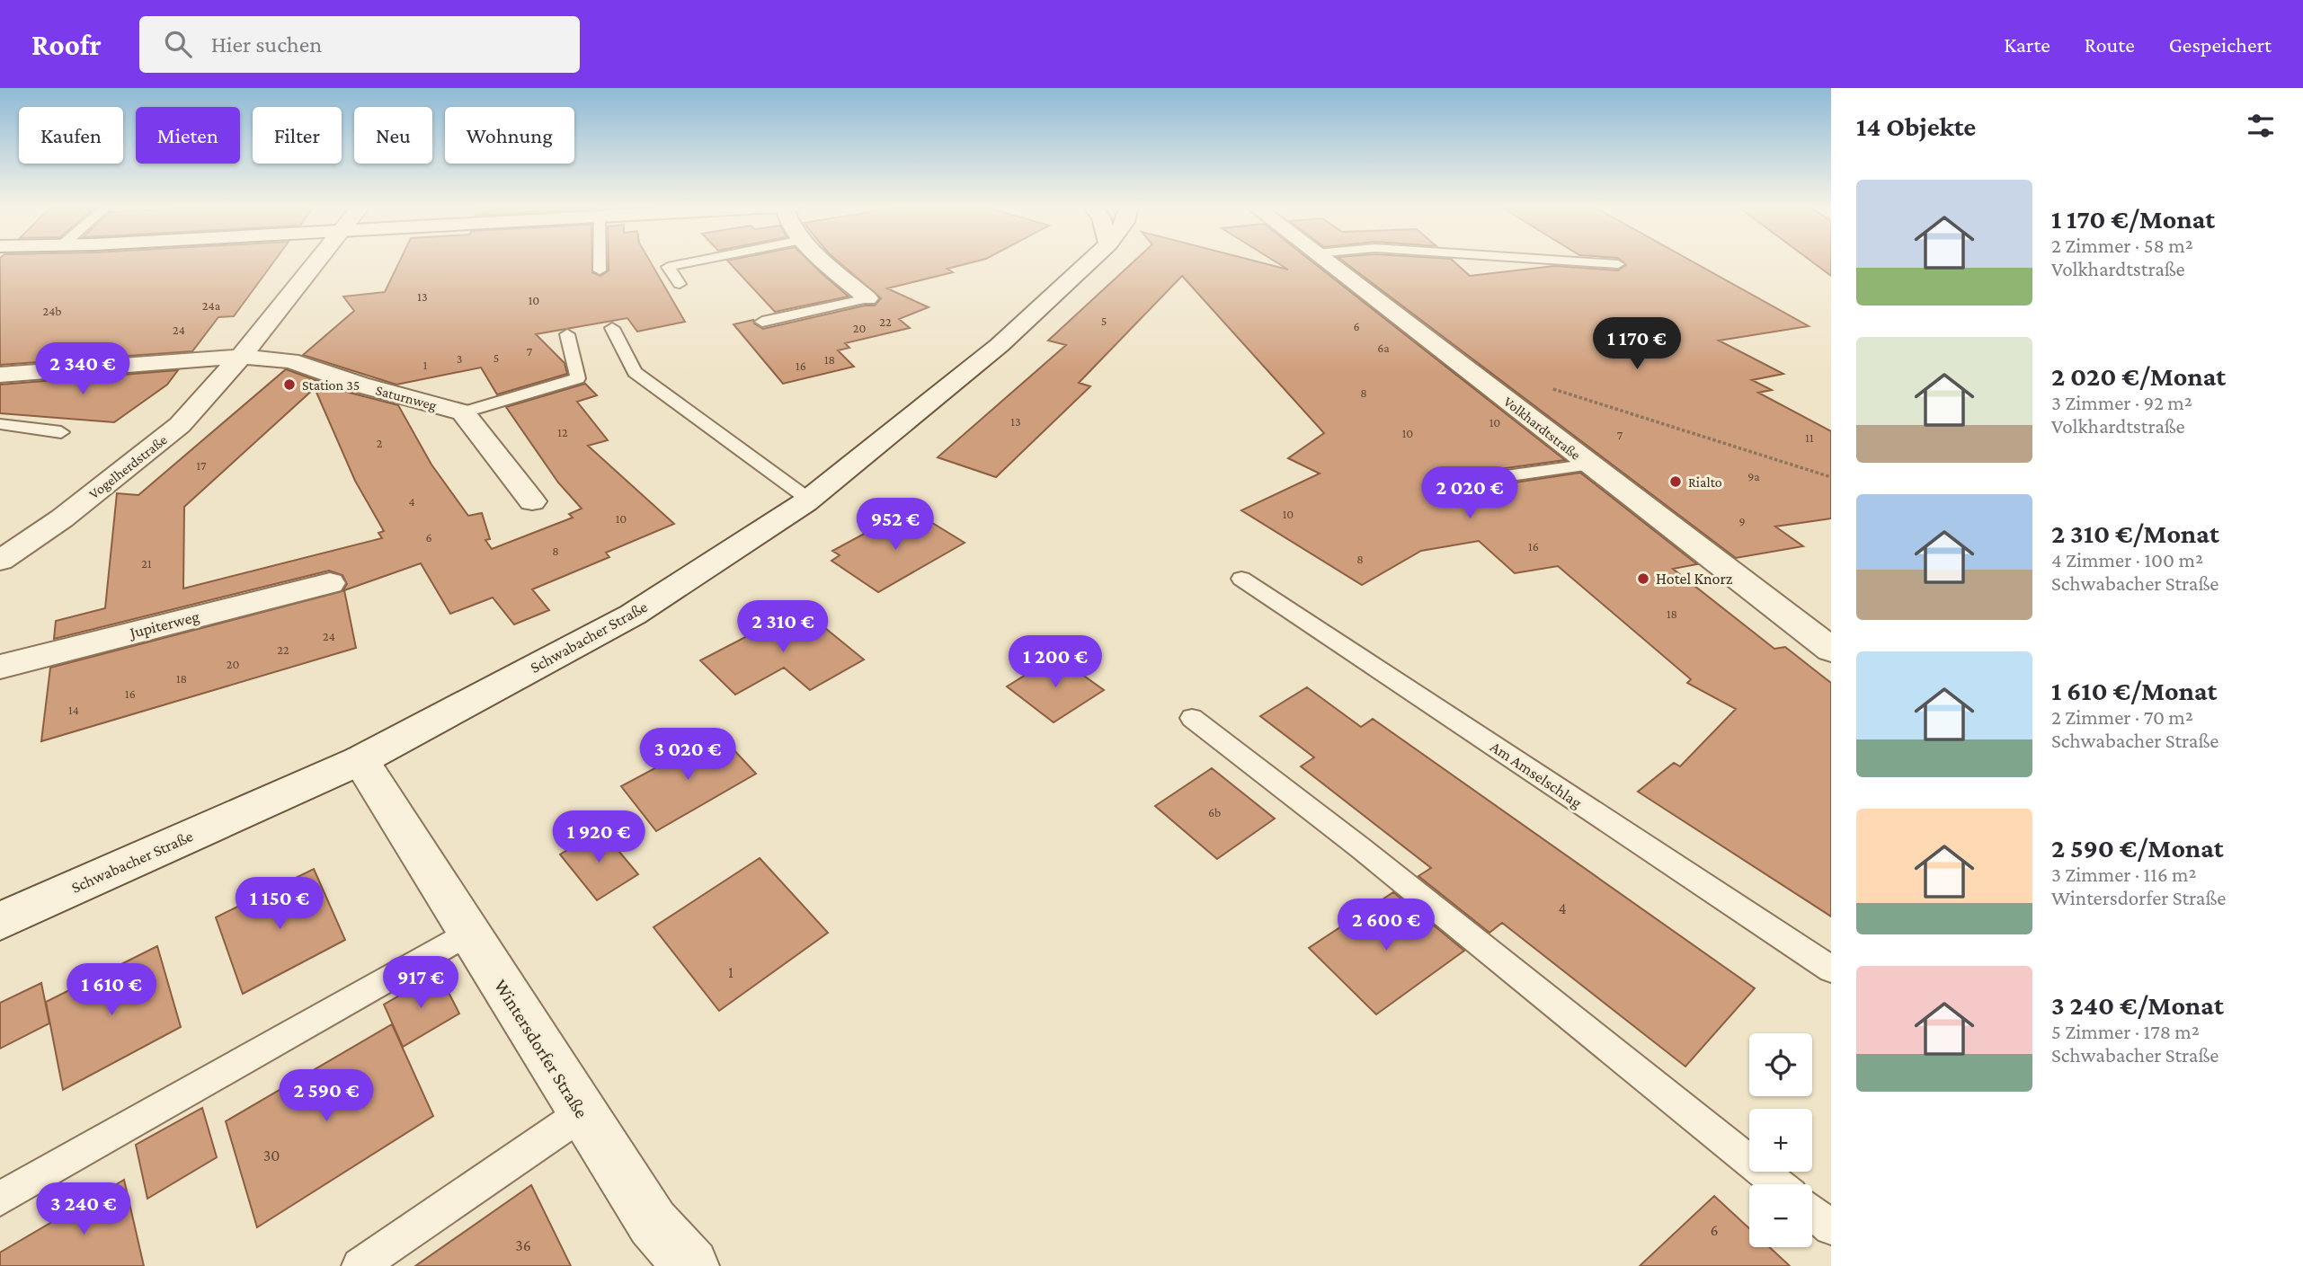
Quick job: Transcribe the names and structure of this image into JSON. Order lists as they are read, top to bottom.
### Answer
{
  "streets": {
    "street": [
      "Saturnweg",
      "Volkhardtstraße",
      "Vogelherdstraße",
      "Jupiterweg",
      "Schwabacher Straße",
      "Wintersdorfer Straße"
    ],
    "lane": ["Am Amselschlag"]
  },
  "crossings": [
    ["Saturnweg", "Vogelherdstraße"],
    ["Schwabacher Straße", "Wintersdorfer Straße"]
  ],
  "places": ["Station 35", "Rialto", "Hotel Knorz"],
  "house_numbers": [
    "13",
    "10",
    "24a",
    "24b",
    "5",
    "22",
    "6",
    "20",
    "24",
    "6a",
    "7",
    "5",
    "3",
    "18",
    "1",
    "16",
    "8",
    "13",
    "10",
    "12",
    "10",
    "7",
    "11",
    "2",
    "17",
    "9a",
    "4",
    "10",
    "10",
    "9",
    "6",
    "16",
    "8",
    "8",
    "21",
    "18",
    "24",
    "22",
    "20",
    "18",
    "16",
    "14",
    "6b",
    "4",
    "1",
    "30",
    "6",
    "36"
  ],
  "page": {
    "header": "Roofr",
    "search": "Hier suchen",
    "nav": ["Karte", "Route", "Gespeichert"],
    "heading": "14 Objekte",
    "chip": [
      "Kaufen",
      "Mieten",
      "Filter",
      "Neu",
      "Wohnung"
    ],
    "list": [
      {
        "name": "1 170 €/Monat",
        "note": "2 Zimmer · 58 m² · Volkhardtstraße"
      },
      {
        "name": "2 020 €/Monat",
        "note": "3 Zimmer · 92 m² · Volkhardtstraße"
      },
      {
        "name": "2 310 €/Monat",
        "note": "4 Zimmer · 100 m² · Schwabacher Straße"
      },
      {
        "name": "1 610 €/Monat",
        "note": "2 Zimmer · 70 m² · Schwabacher Straße"
      },
      {
        "name": "2 590 €/Monat",
        "note": "3 Zimmer · 116 m² · Wintersdorfer Straße"
      },
      {
        "name": "3 240 €/Monat",
        "note": "5 Zimmer · 178 m² · Schwabacher Straße"
      }
    ],
    "price": [
      "1 170 €",
      "2 340 €",
      "2 020 €",
      "952 €",
      "2 310 €",
      "1 200 €",
      "3 020 €",
      "1 920 €",
      "1 150 €",
      "2 600 €",
      "917 €",
      "1 610 €",
      "2 590 €",
      "3 240 €"
    ],
    "map_buttons": ["+", "−"]
  }
}
